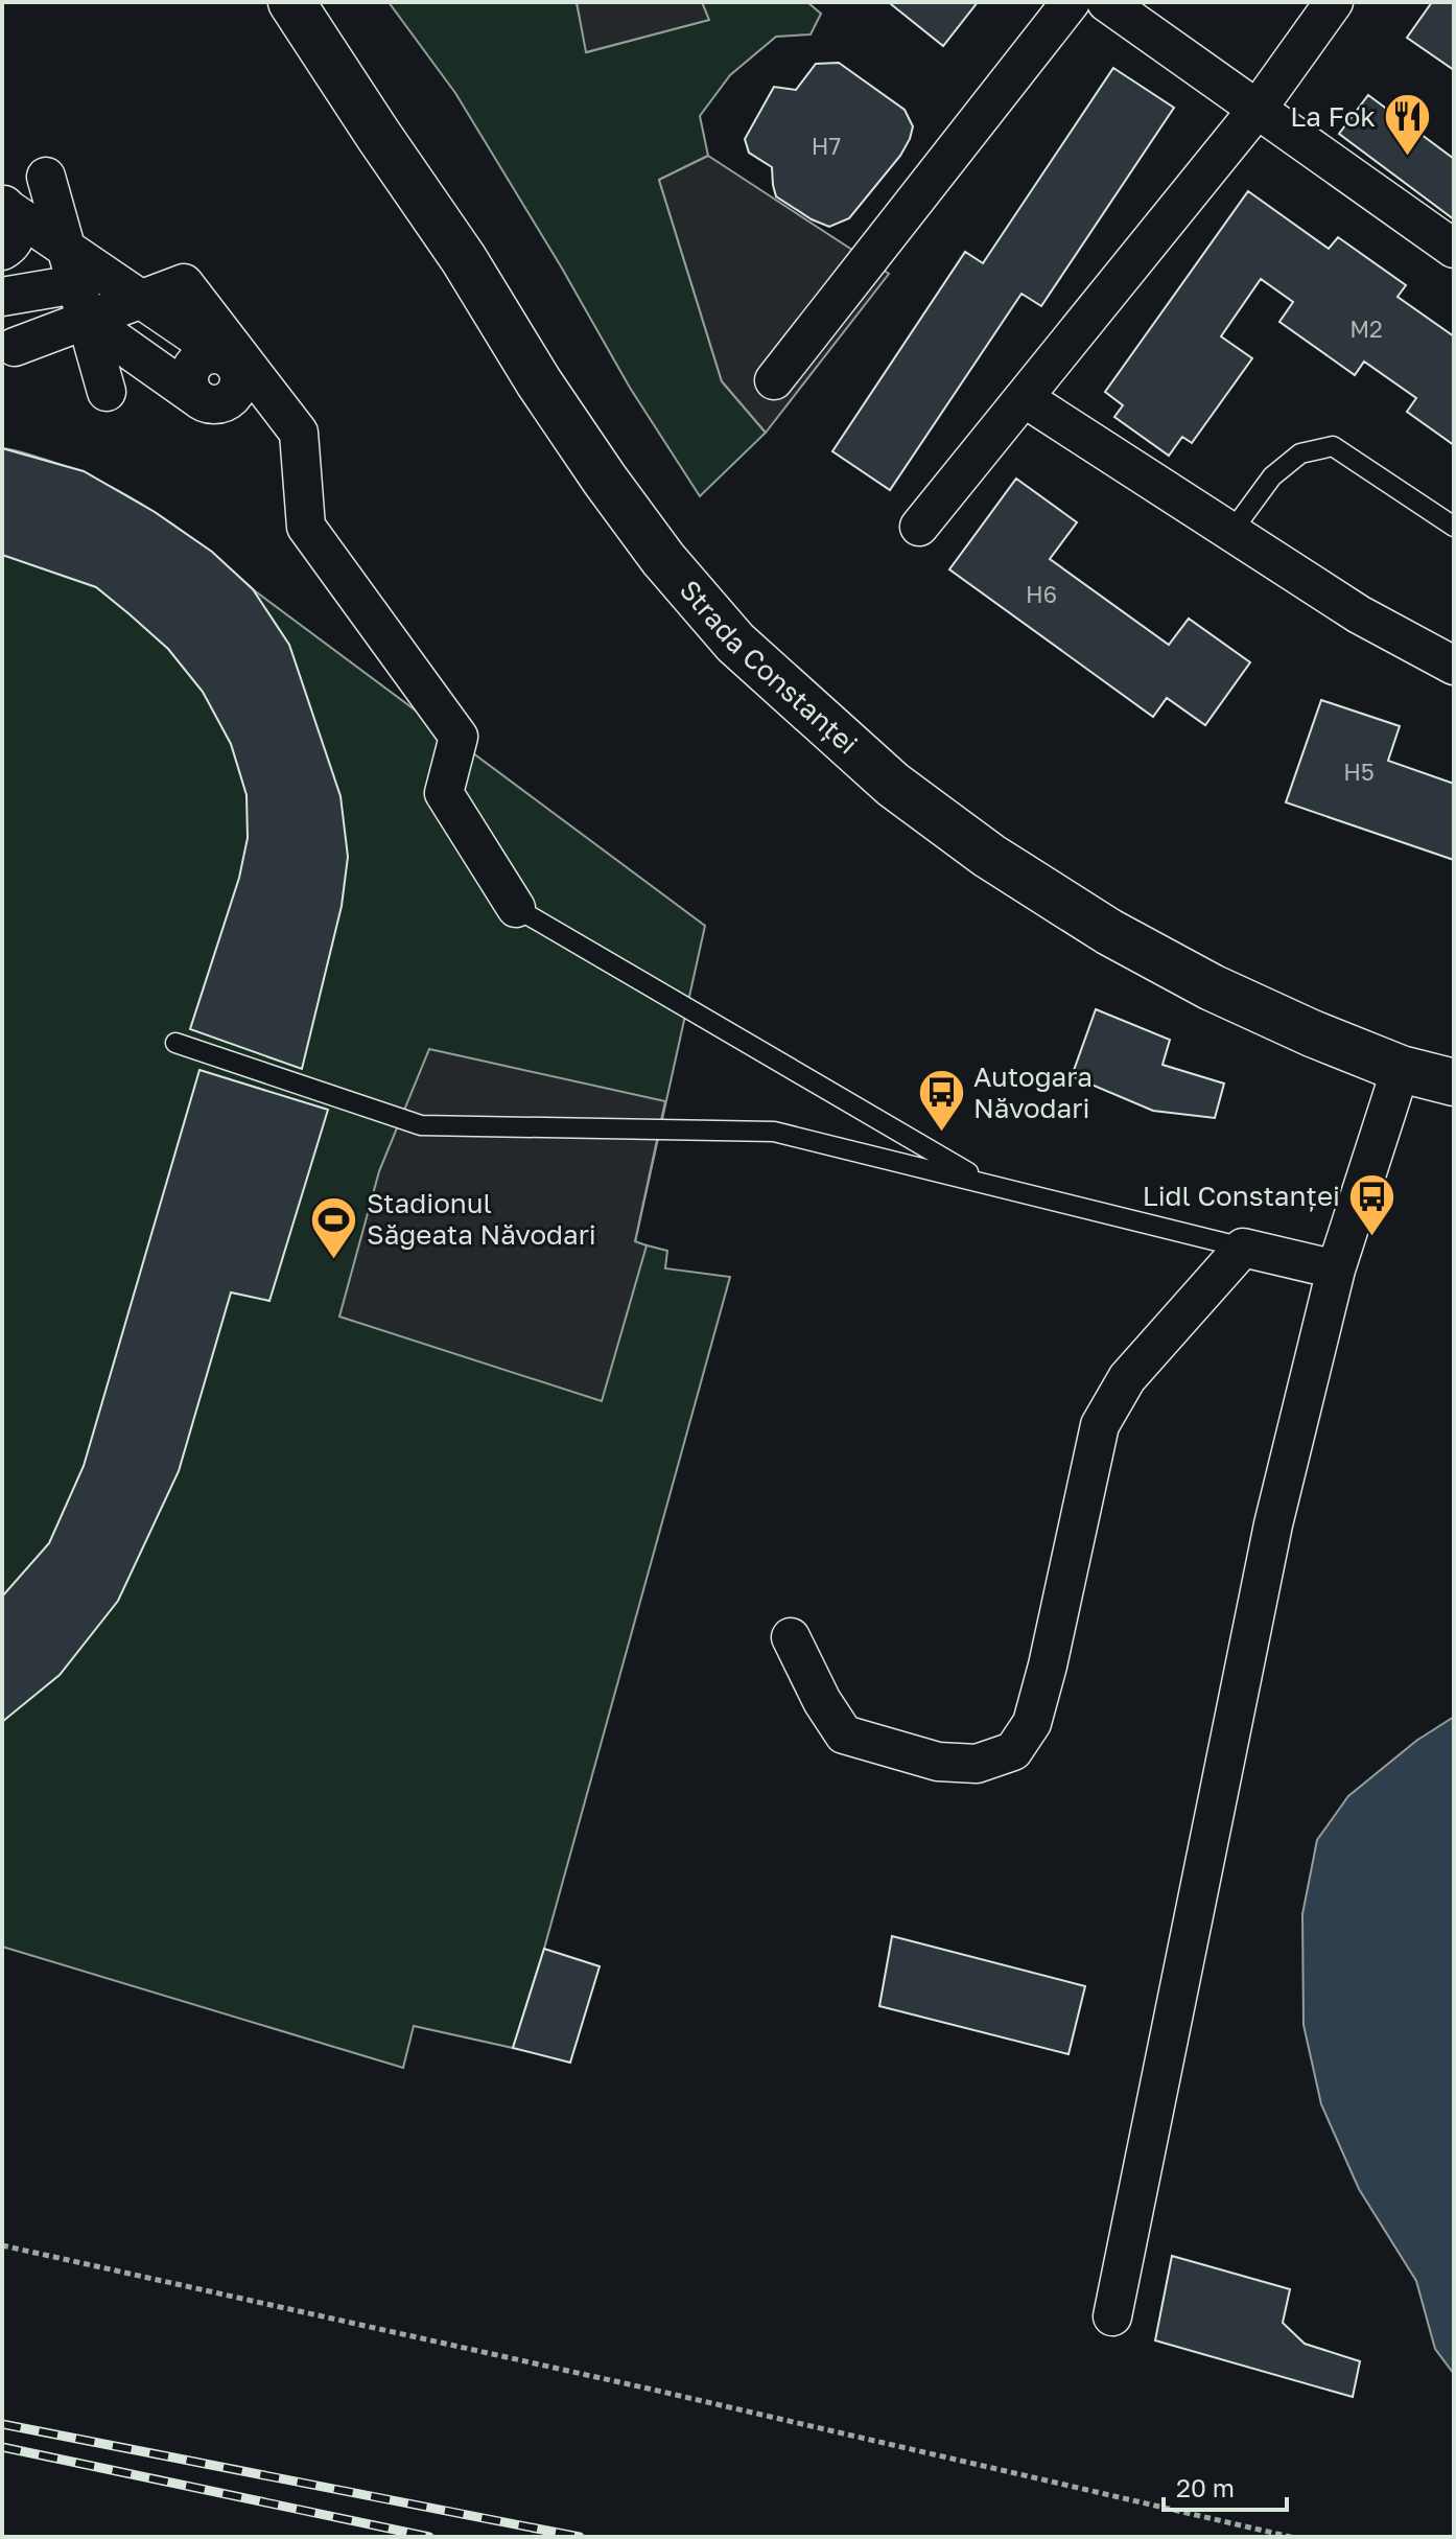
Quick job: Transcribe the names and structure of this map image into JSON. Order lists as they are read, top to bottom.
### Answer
{
  "streets": {
    "street": ["Strada Constanței"]
  },
  "places": {
    "restaurant": ["La Fok"],
    "bus stop": ["Autogara Năvodari", "Lidl Constanței"],
    "sports": ["Stadionul Săgeata Năvodari"]
  },
  "house_numbers": [
    "H7",
    "M2",
    "H6",
    "H5"
  ],
  "scale_bar": "20 m"
}
